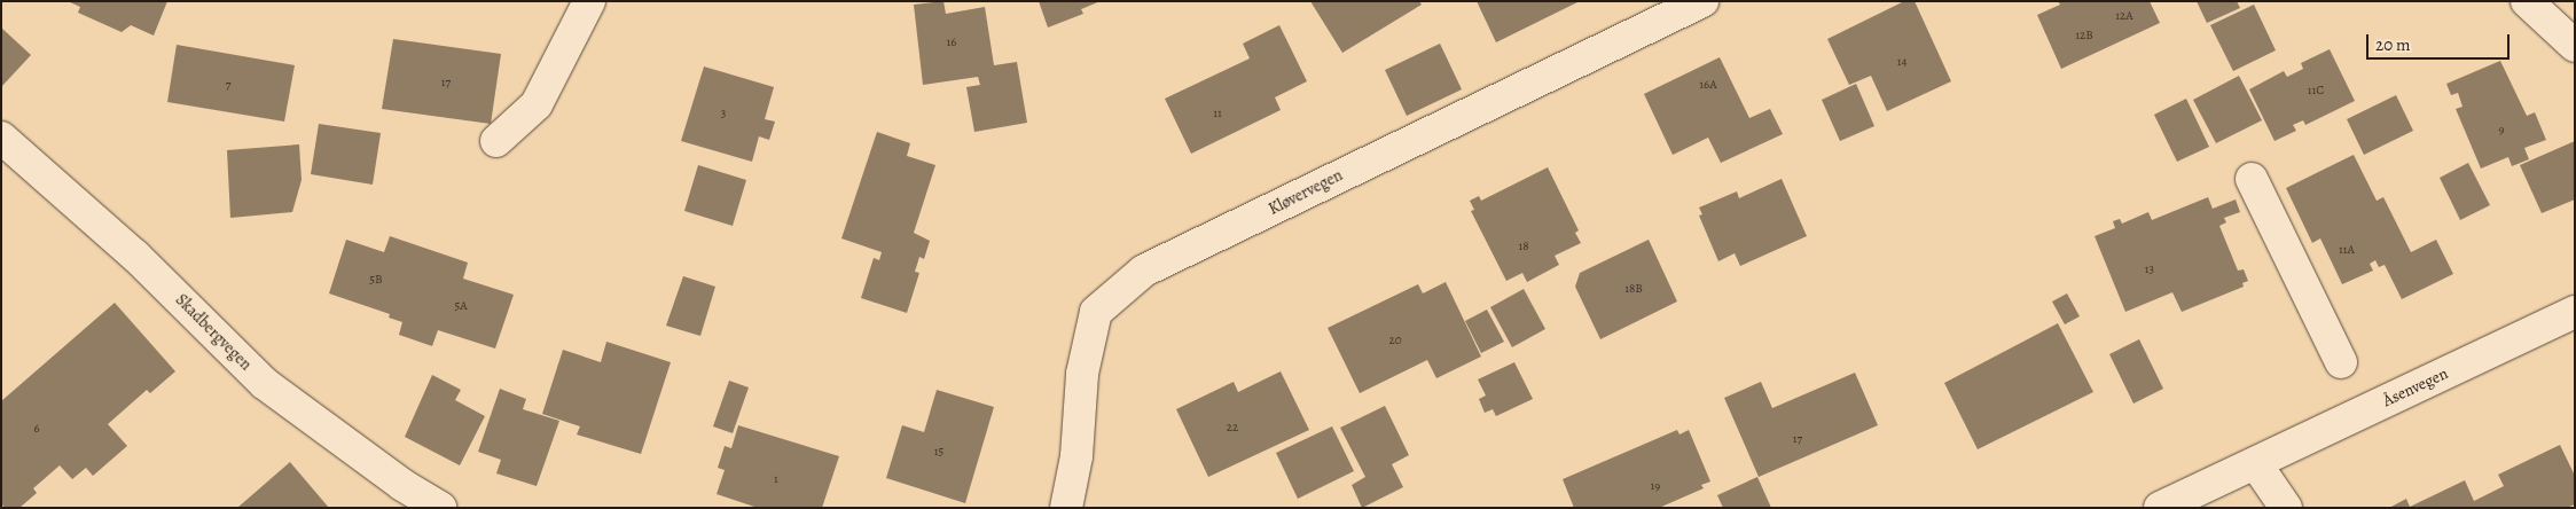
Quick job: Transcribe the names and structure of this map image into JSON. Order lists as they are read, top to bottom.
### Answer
{
  "streets": {
    "street": ["Kløvervegen", "Skadbergvegen", "Åsenvegen"]
  },
  "house_numbers": [
    "12A",
    "12B",
    "16",
    "14",
    "17",
    "7",
    "16A",
    "11C",
    "3",
    "11",
    "9",
    "18",
    "11A",
    "13",
    "5B",
    "18B",
    "5A",
    "20",
    "22",
    "6",
    "17",
    "15",
    "1",
    "19"
  ],
  "scale_bar": "20 m"
}
